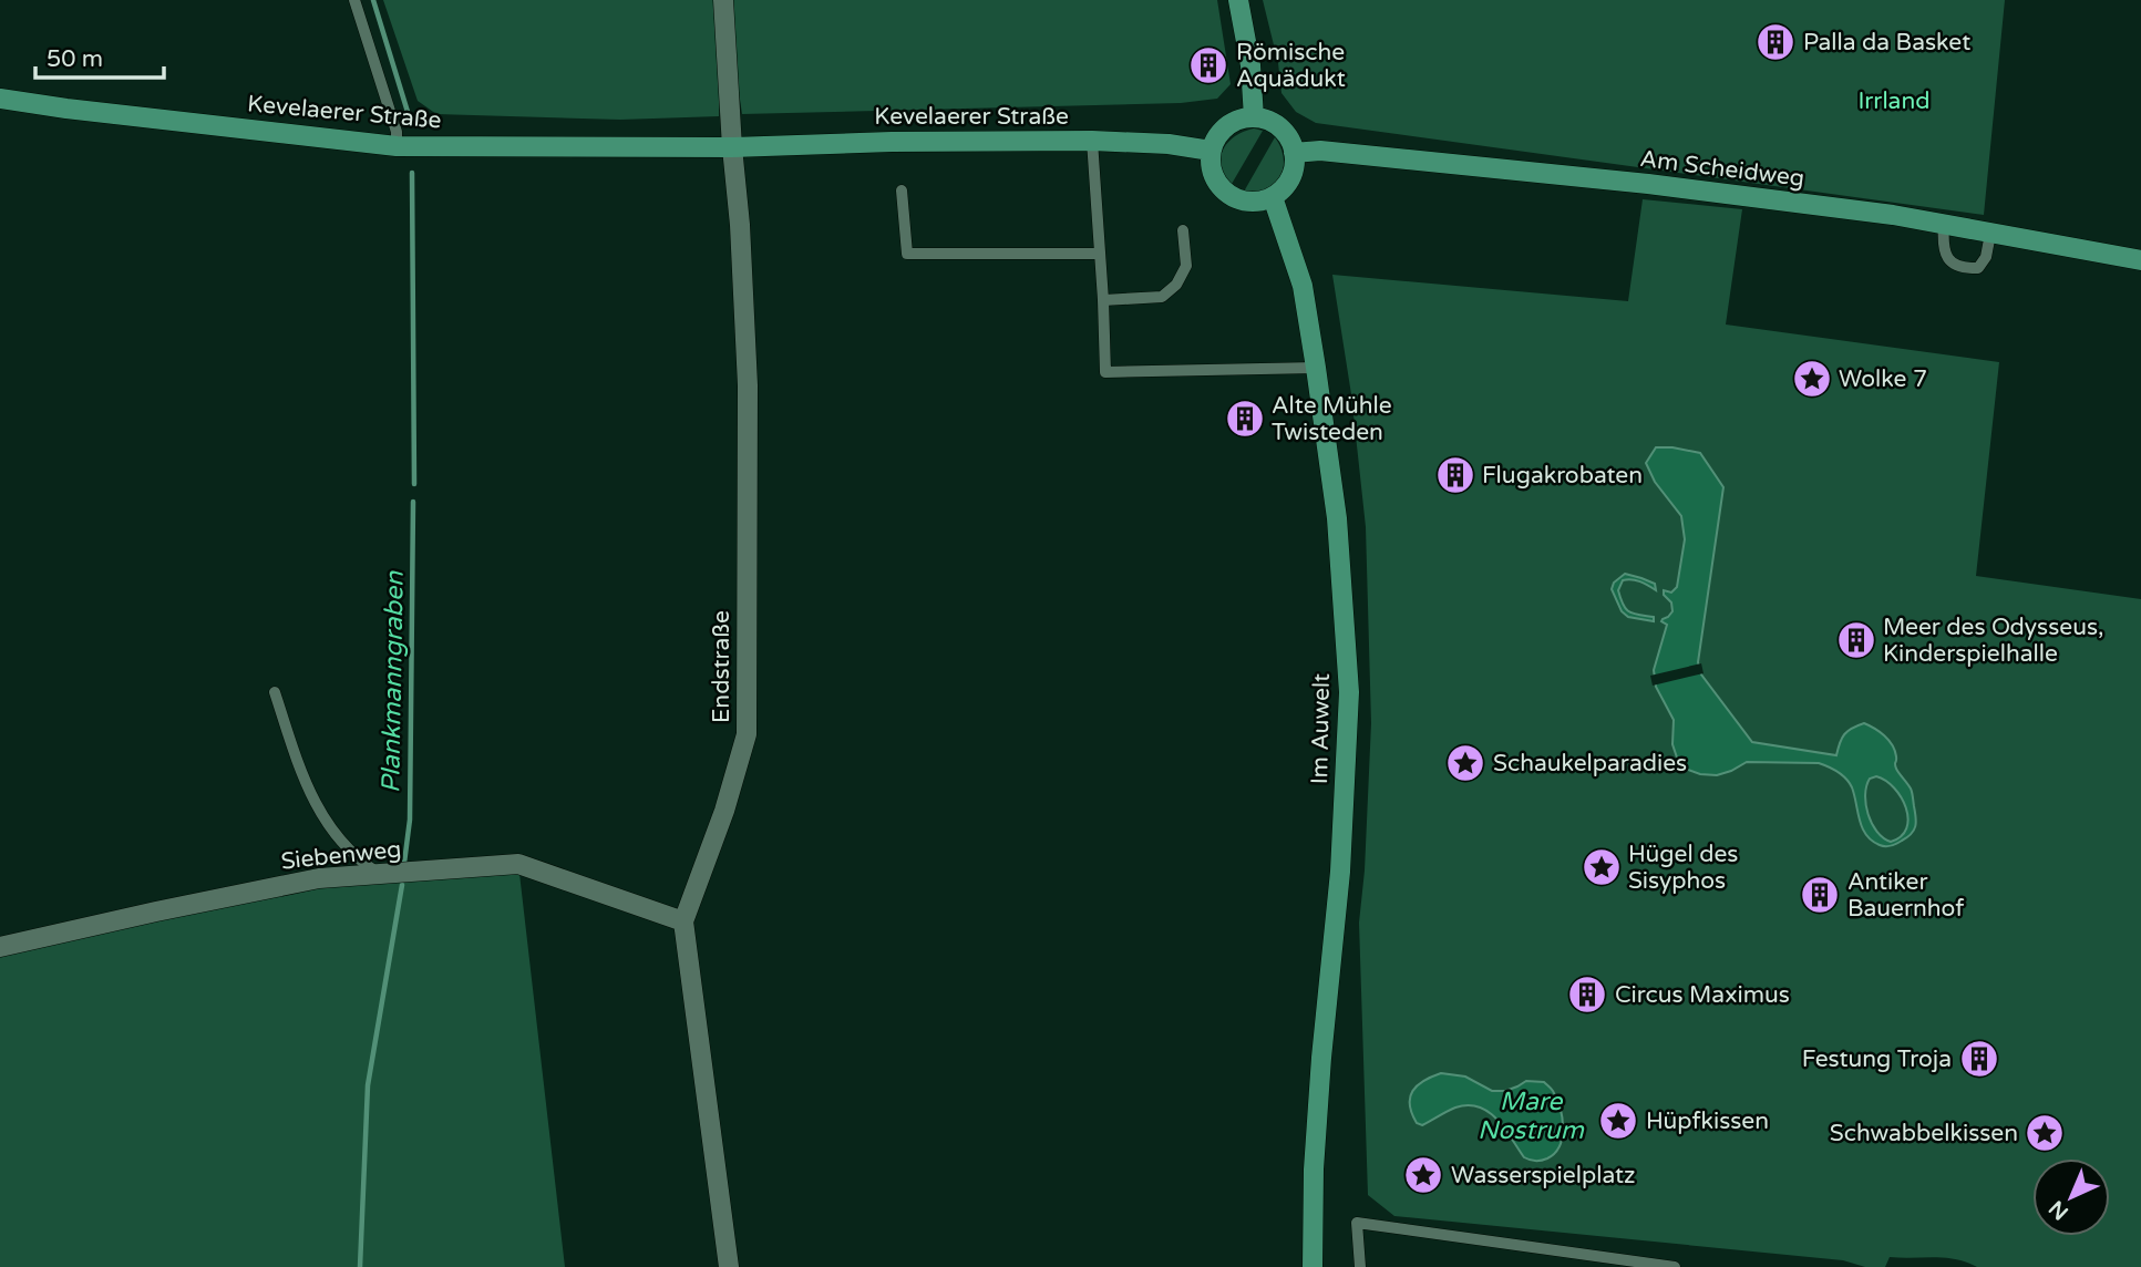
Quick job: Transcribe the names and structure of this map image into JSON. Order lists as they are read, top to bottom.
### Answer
{
  "streets": {
    "street": [
      "Kevelaerer Straße",
      "Am Scheidweg",
      "Endstraße",
      "Im Auwelt",
      "Siebenweg"
    ]
  },
  "crossings": [
    ["Kevelaerer Straße", "Am Scheidweg"],
    ["Kevelaerer Straße", "Endstraße"],
    ["Kevelaerer Straße", "Im Auwelt"],
    ["Am Scheidweg", "Im Auwelt"],
    ["Endstraße", "Siebenweg"]
  ],
  "water": ["Plankmanngraben", "Mare Nostrum"],
  "parks": ["Irrland"],
  "places": {
    "building": [
      "Palla da Basket",
      "Römische Aquädukt",
      "Alte Mühle Twisteden",
      "Flugakrobaten",
      "Meer des Odysseus, Kinderspielhalle",
      "Antiker Bauernhof",
      "Circus Maximus",
      "Festung Troja"
    ],
    "place": [
      "Wolke 7",
      "Schaukelparadies",
      "Hügel des Sisyphos",
      "Hüpfkissen",
      "Schwabbelkissen",
      "Wasserspielplatz"
    ]
  },
  "scale_bar": "50 m",
  "north": "bottom left"
}
